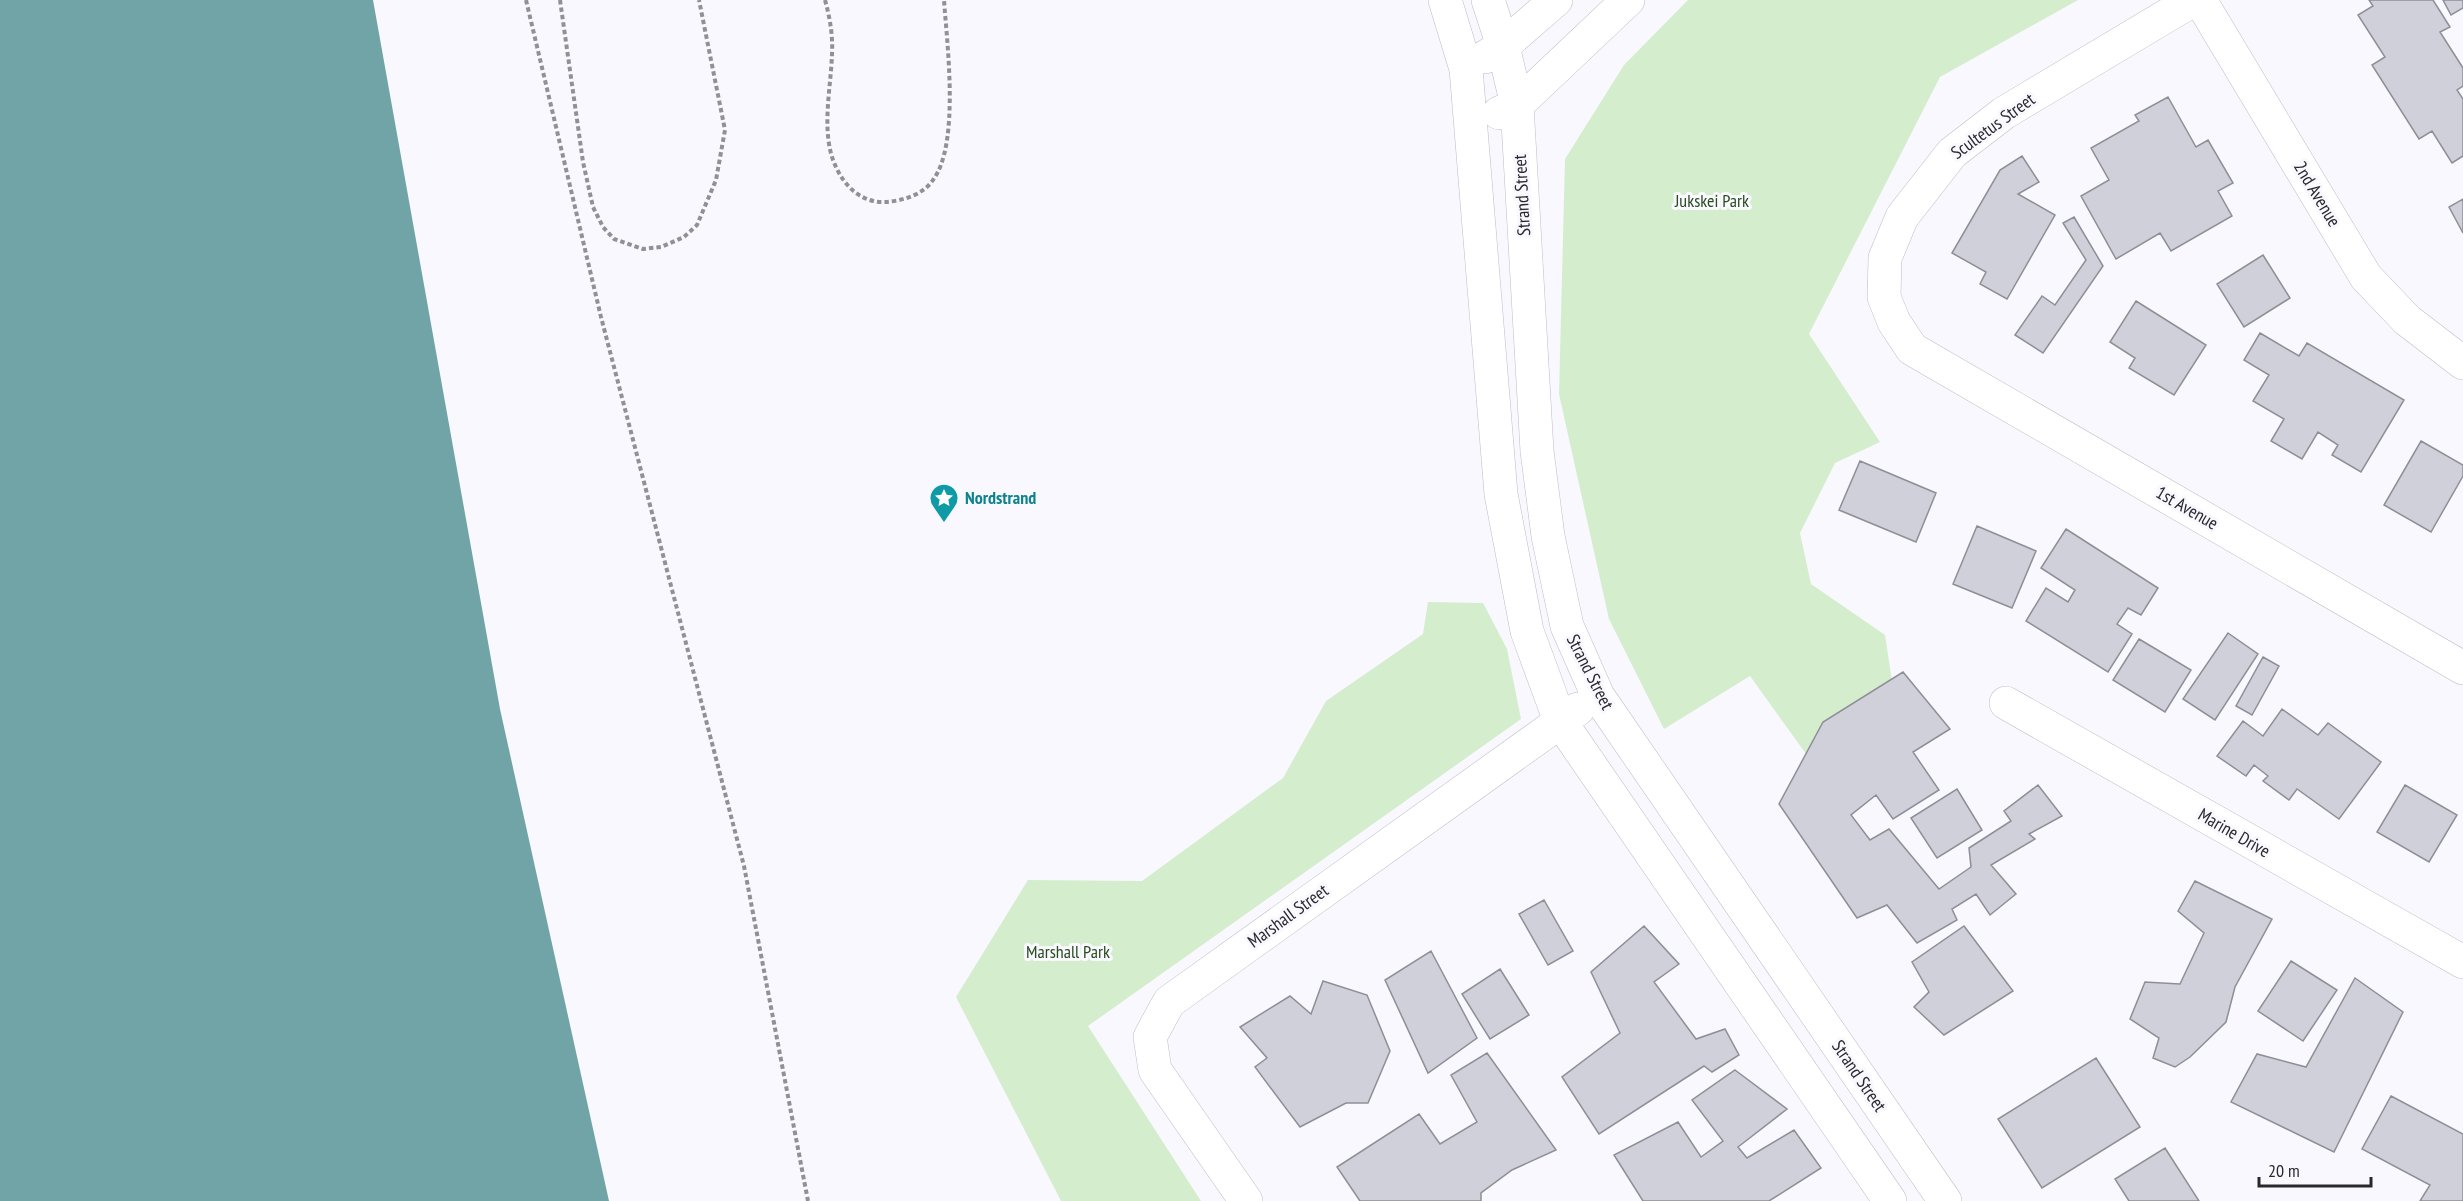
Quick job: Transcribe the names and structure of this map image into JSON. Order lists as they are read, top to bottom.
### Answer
{
  "streets": {
    "street": [
      "Scultetus Street",
      "2nd Avenue",
      "Strand Street",
      "1st Avenue",
      "Marine Drive",
      "Marshall Street"
    ]
  },
  "crossings": [
    ["Scultetus Street", "1st Avenue"],
    ["Strand Street", "Marshall Street"]
  ],
  "parks": ["Jukskei Park", "Marshall Park"],
  "places": {
    "place": ["Nordstrand"]
  },
  "scale_bar": "20 m"
}
